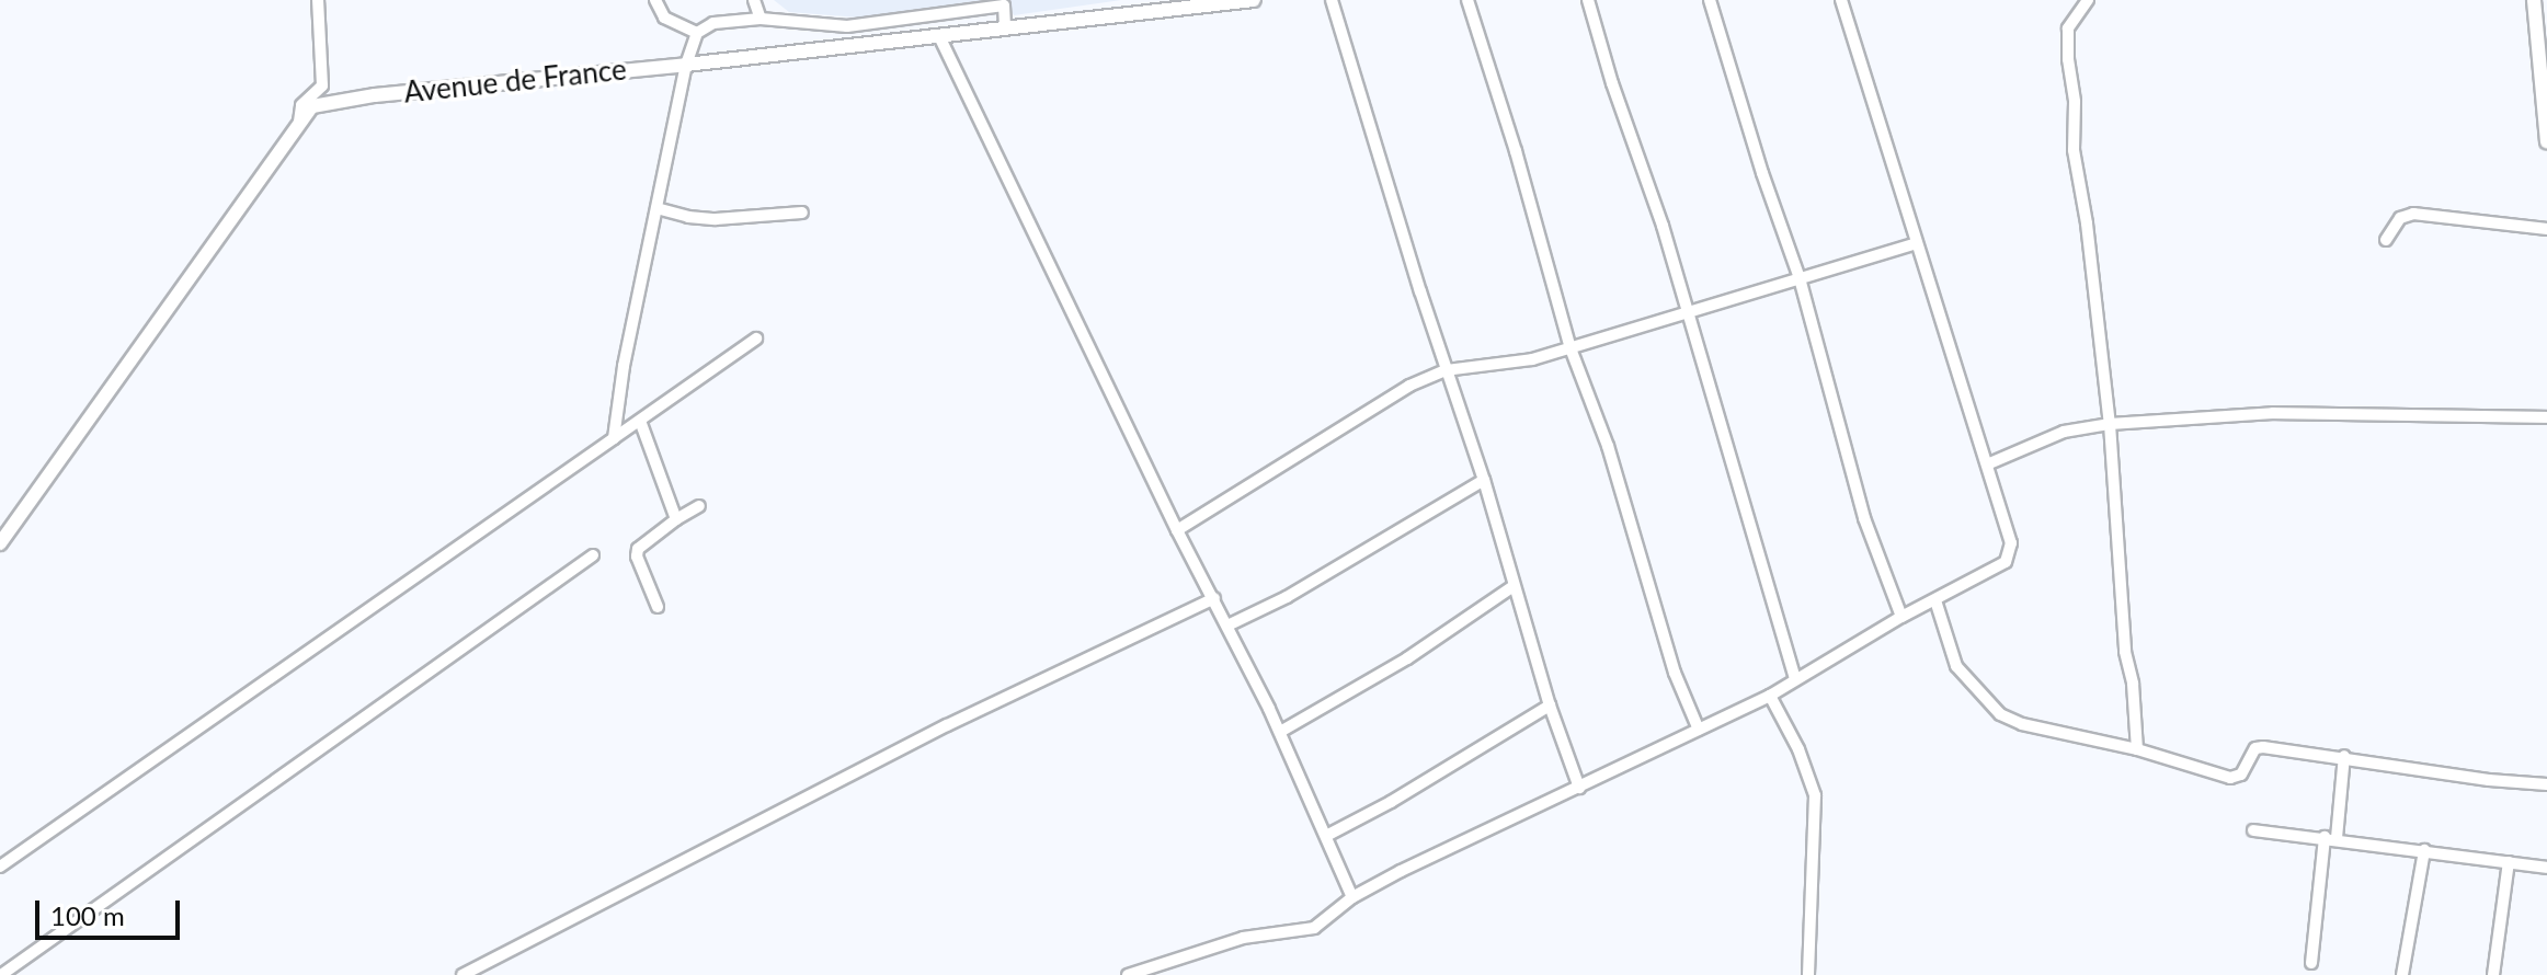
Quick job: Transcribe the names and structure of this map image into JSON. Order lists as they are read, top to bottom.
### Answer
{
  "streets": {
    "main road": ["Avenue de France"]
  },
  "scale_bar": "100 m"
}
